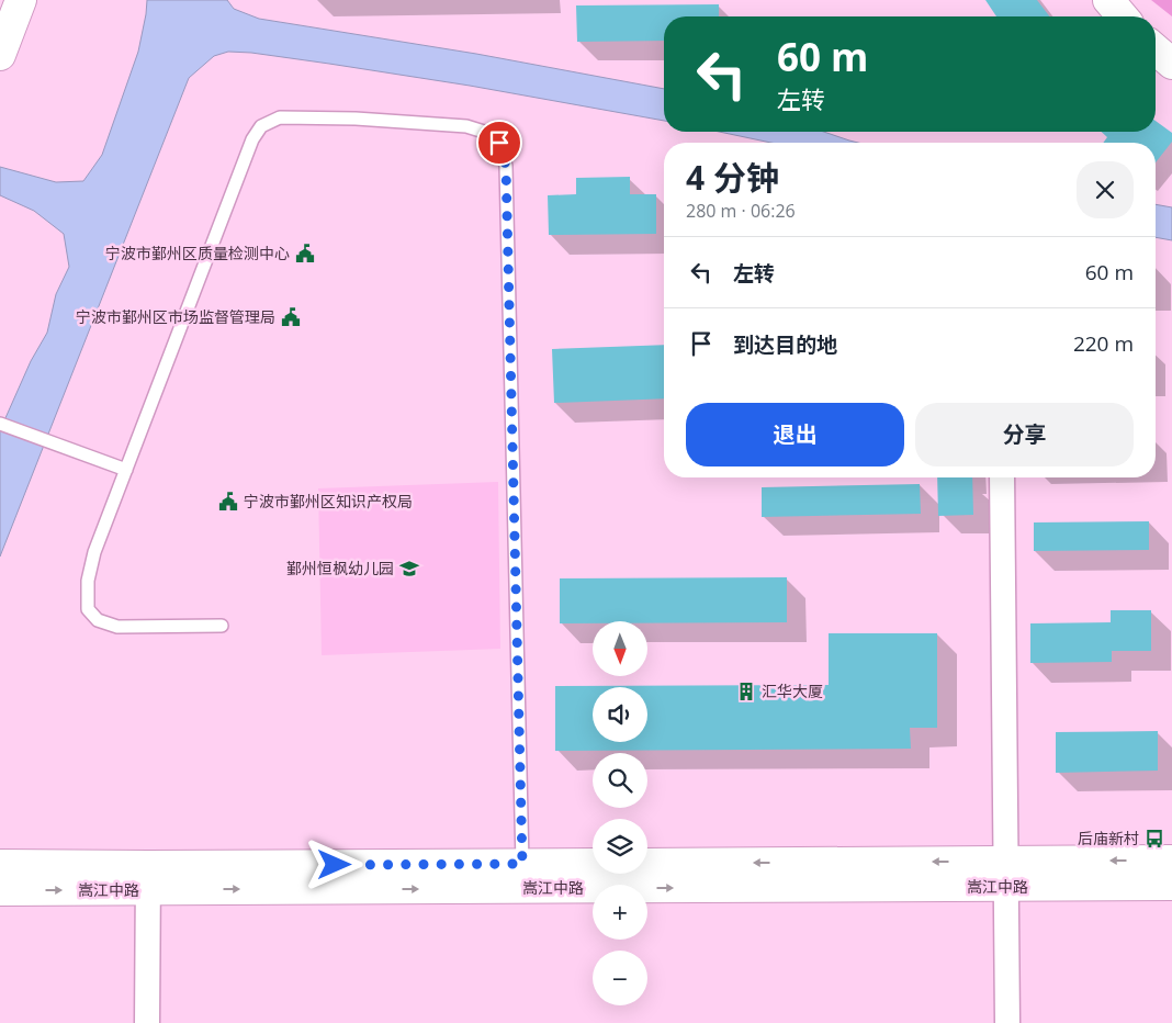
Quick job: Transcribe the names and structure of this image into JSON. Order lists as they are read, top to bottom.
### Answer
{
  "streets": {
    "main road": ["嵩江中路"]
  },
  "places": {
    "public building": ["宁波市鄞州区质量检测中心", "宁波市鄞州区市场监督管理局", "宁波市鄞州区知识产权局"],
    "school or university": ["鄞州恒枫幼儿园"],
    "building": ["汇华大厦"],
    "bus stop": ["后庙新村"]
  },
  "north": "bottom",
  "page": {
    "turn": ["60 m", "左转"],
    "heading": ["4 分钟", "280 m · 06:26"],
    "list": [
      {
        "name": "左转",
        "value": "60 m"
      },
      {
        "name": "到达目的地",
        "value": "220 m"
      }
    ],
    "buttons": ["退出", "分享"],
    "map_buttons": ["+", "−"]
  }
}
